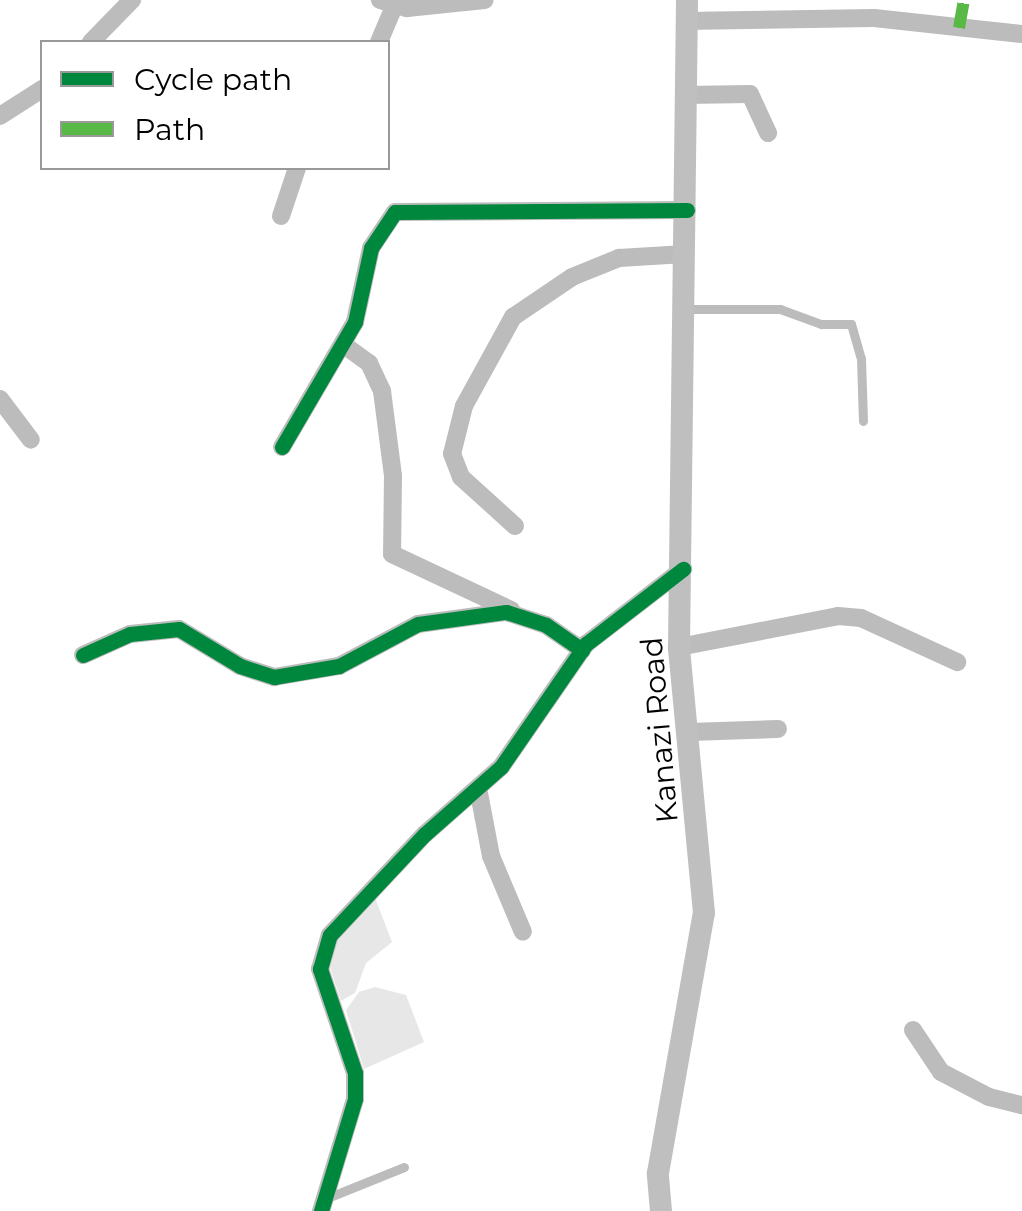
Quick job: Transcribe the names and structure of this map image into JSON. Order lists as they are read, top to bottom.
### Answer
{
  "streets": {
    "main road": ["Kanazi Road"]
  },
  "legend": ["Cycle path", "Path"]
}
